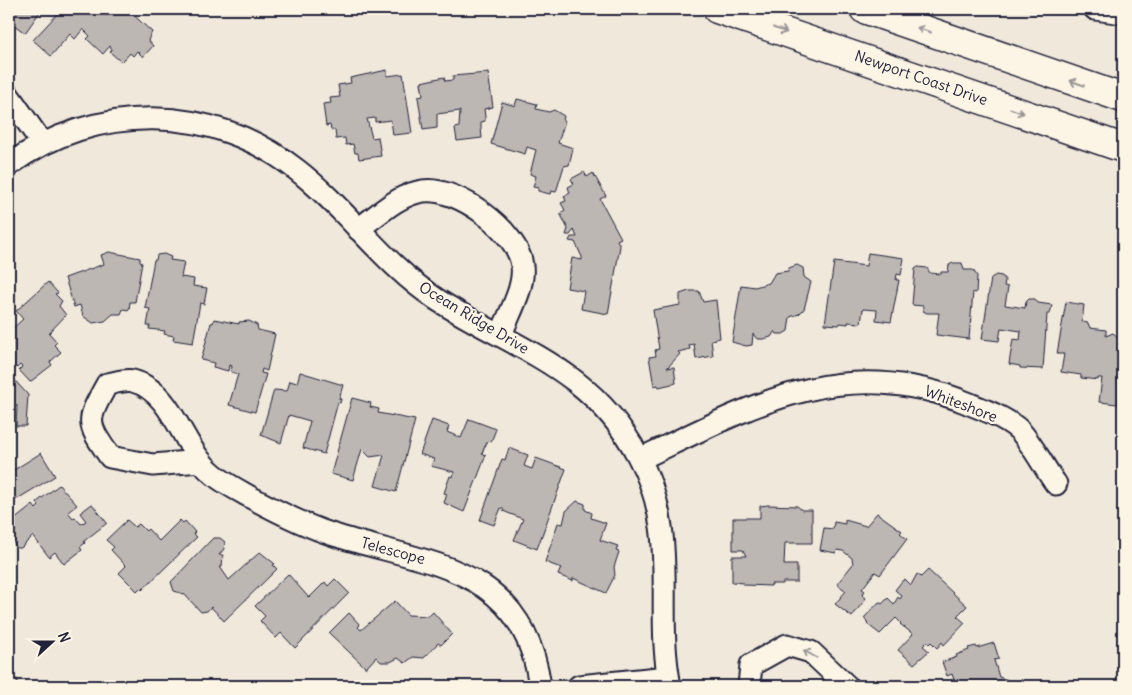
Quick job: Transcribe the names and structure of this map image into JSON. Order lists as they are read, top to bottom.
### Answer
{
  "streets": {
    "main road": ["Newport Coast Drive"],
    "street": ["Ocean Ridge Drive", "Whiteshore", "Telescope"]
  },
  "crossings": [
    ["Ocean Ridge Drive", "Whiteshore"]
  ],
  "north": "right"
}
